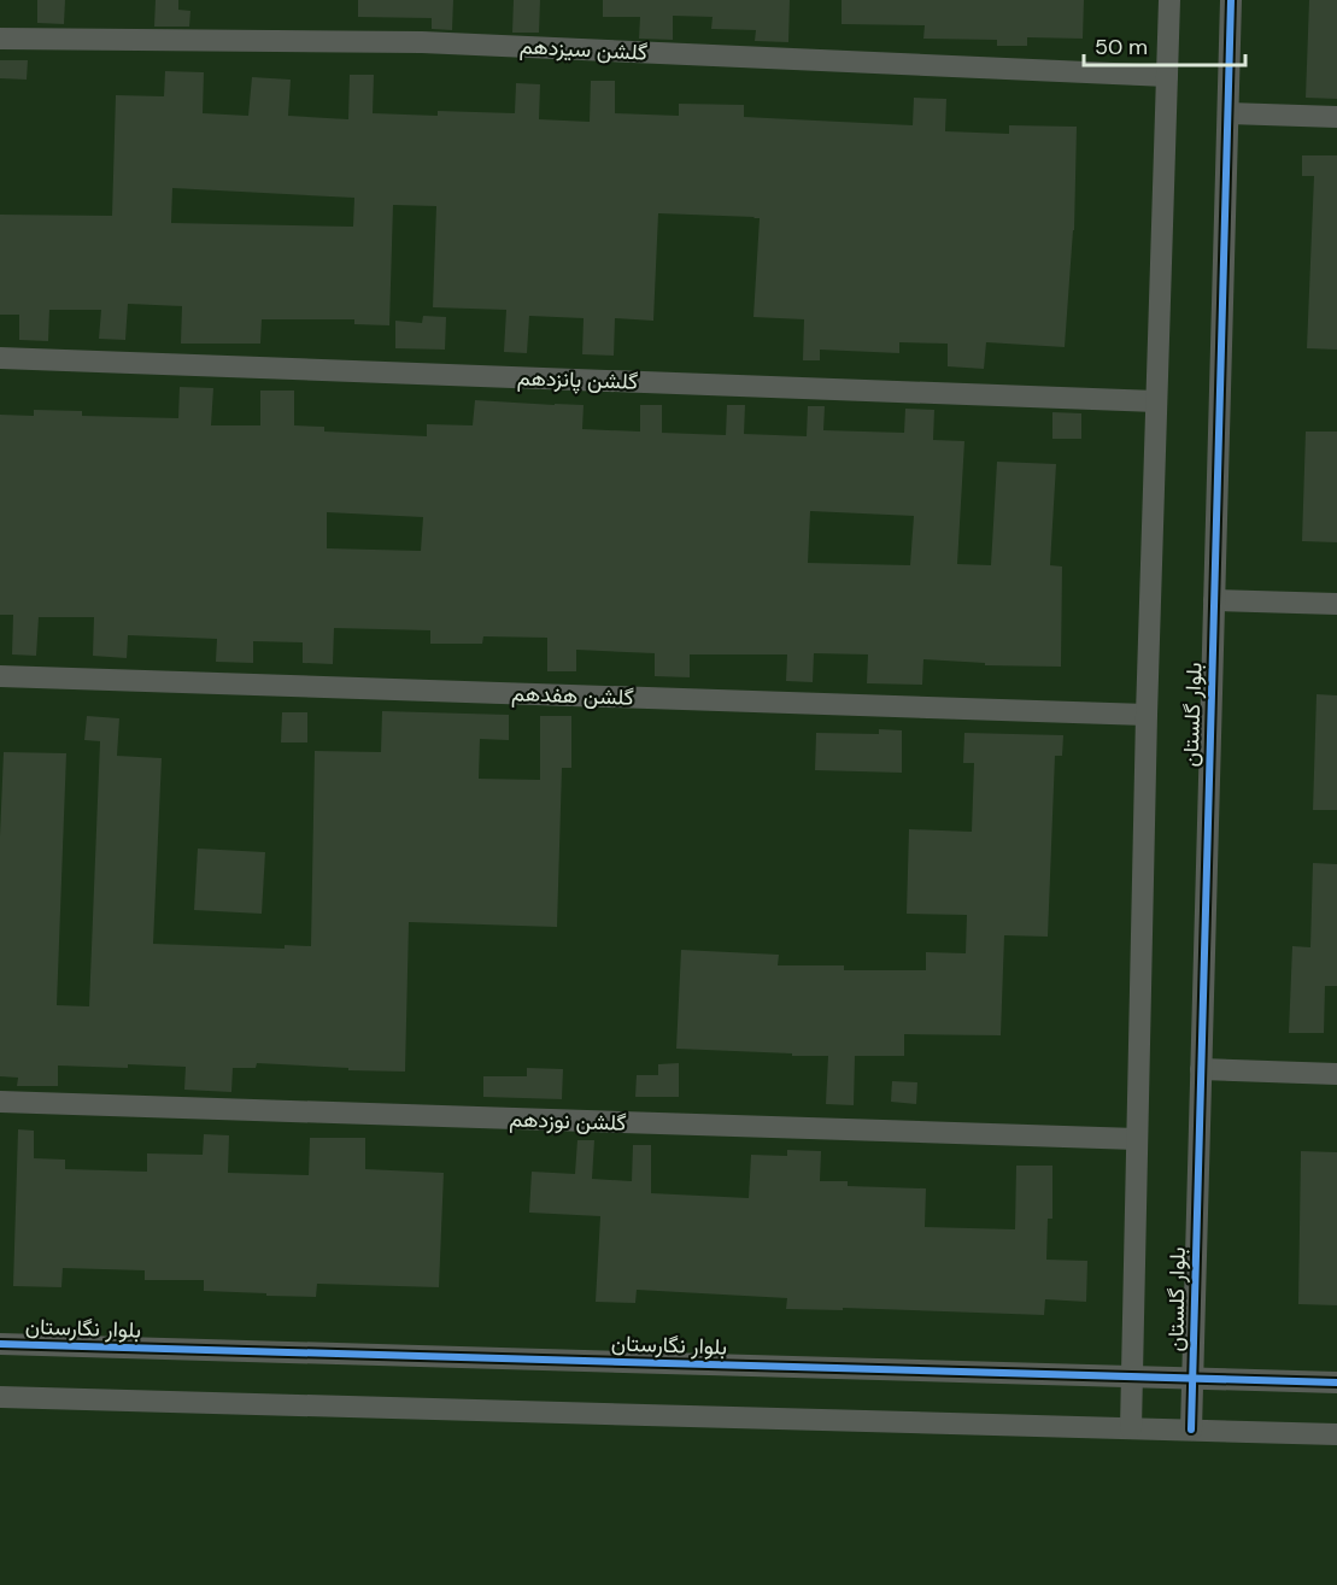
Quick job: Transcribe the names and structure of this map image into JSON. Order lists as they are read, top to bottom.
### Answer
{
  "streets": {
    "street": [
      "گلشن سیزدهم",
      "گلشن پانزدهم",
      "گلشن هفدهم",
      "بلوار گلستان",
      "گلشن نوزدهم",
      "بلوار نگارستان"
    ]
  },
  "crossings": [
    ["گلشن سیزدهم", "بلوار گلستان"],
    ["گلشن پانزدهم", "بلوار گلستان"],
    ["گلشن هفدهم", "بلوار گلستان"],
    ["بلوار گلستان", "گلشن نوزدهم"],
    ["بلوار گلستان", "بلوار نگارستان"]
  ],
  "scale_bar": "50 m"
}
